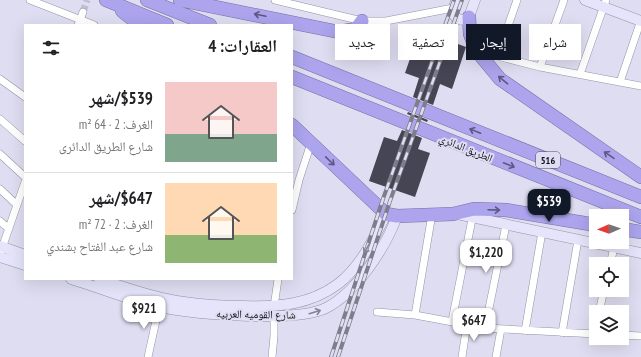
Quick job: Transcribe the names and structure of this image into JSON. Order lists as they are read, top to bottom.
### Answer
{
  "streets": {
    "highway": ["الطريق الدائري", "516"],
    "street": ["شارع القوميه العربيه"]
  },
  "north": "left",
  "page": {
    "chip": [
      "شراء",
      "إيجار",
      "تصفية",
      "جديد"
    ],
    "heading": "العقارات: 4",
    "list": [
      {
        "name": "$539/شهر",
        "note": "الغرف: 2 · 64 m² · شارع الطريق الدائرى"
      },
      {
        "name": "$647/شهر",
        "note": "الغرف: 2 · 72 m² · شارع عبد الفتاح بشندي"
      }
    ],
    "price": [
      "$539",
      "$1,220",
      "$921",
      "$647"
    ]
  }
}
